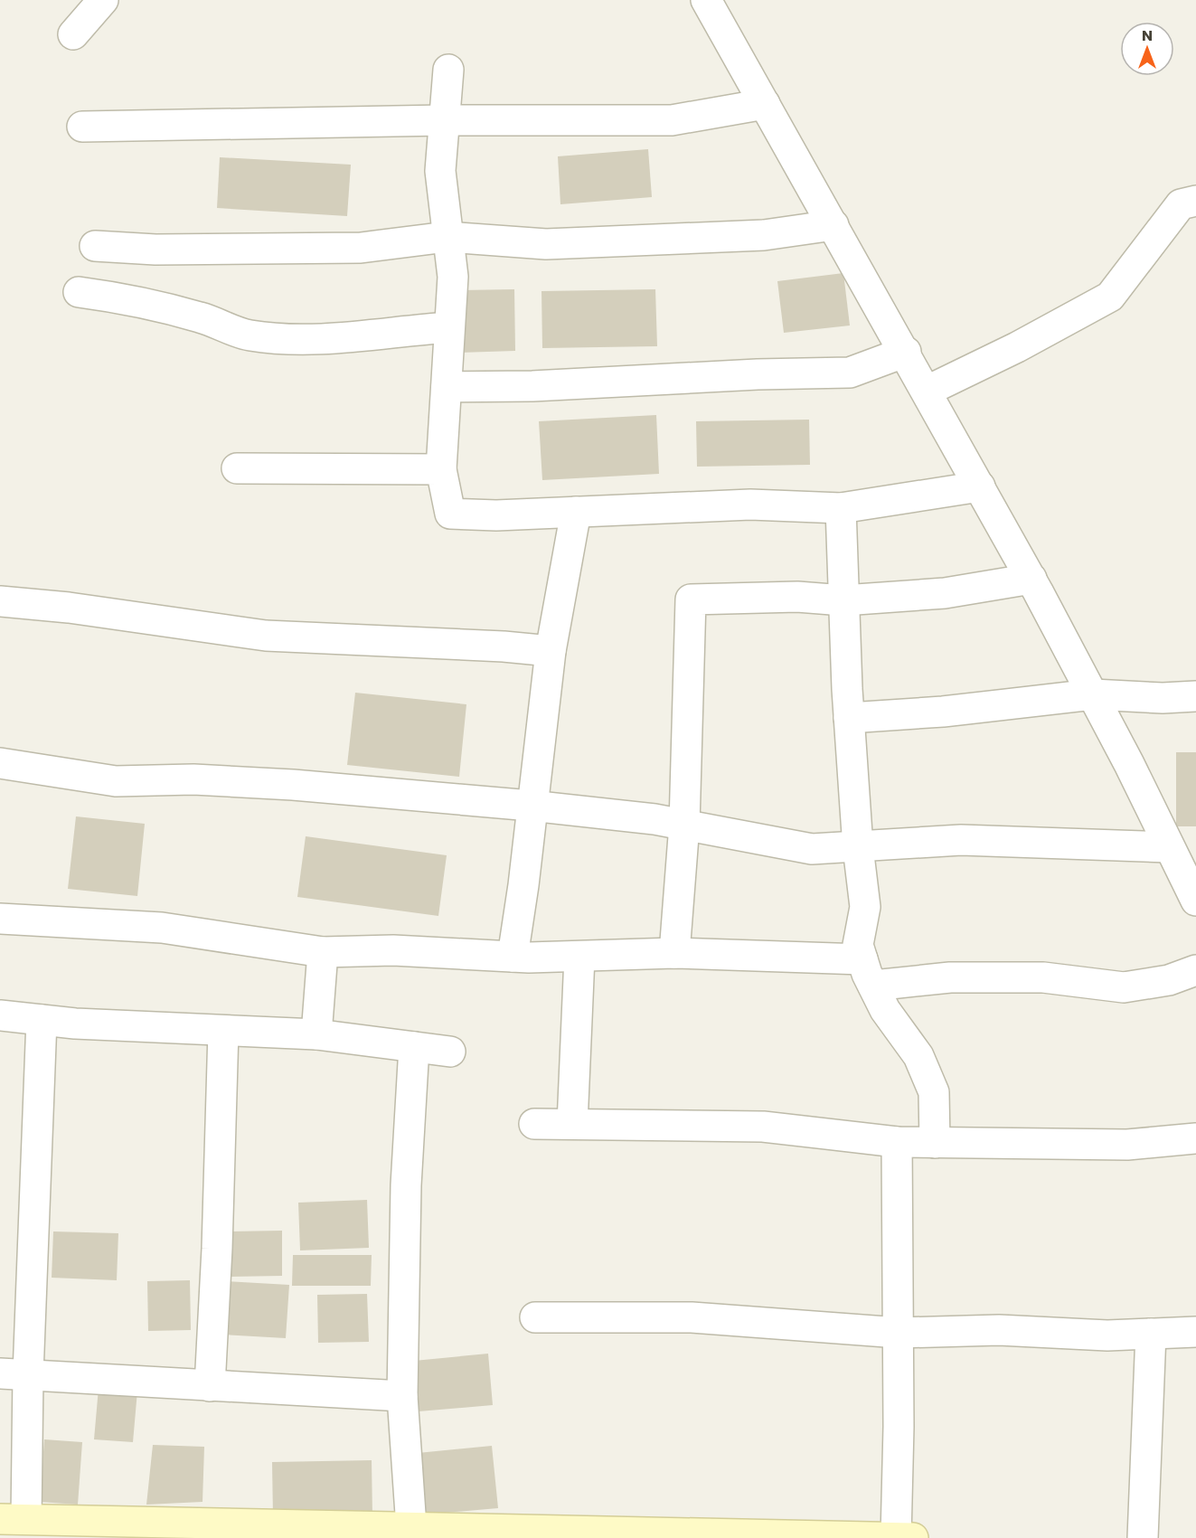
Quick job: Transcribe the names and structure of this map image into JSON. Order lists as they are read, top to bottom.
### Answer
{
  "north": "top"
}
